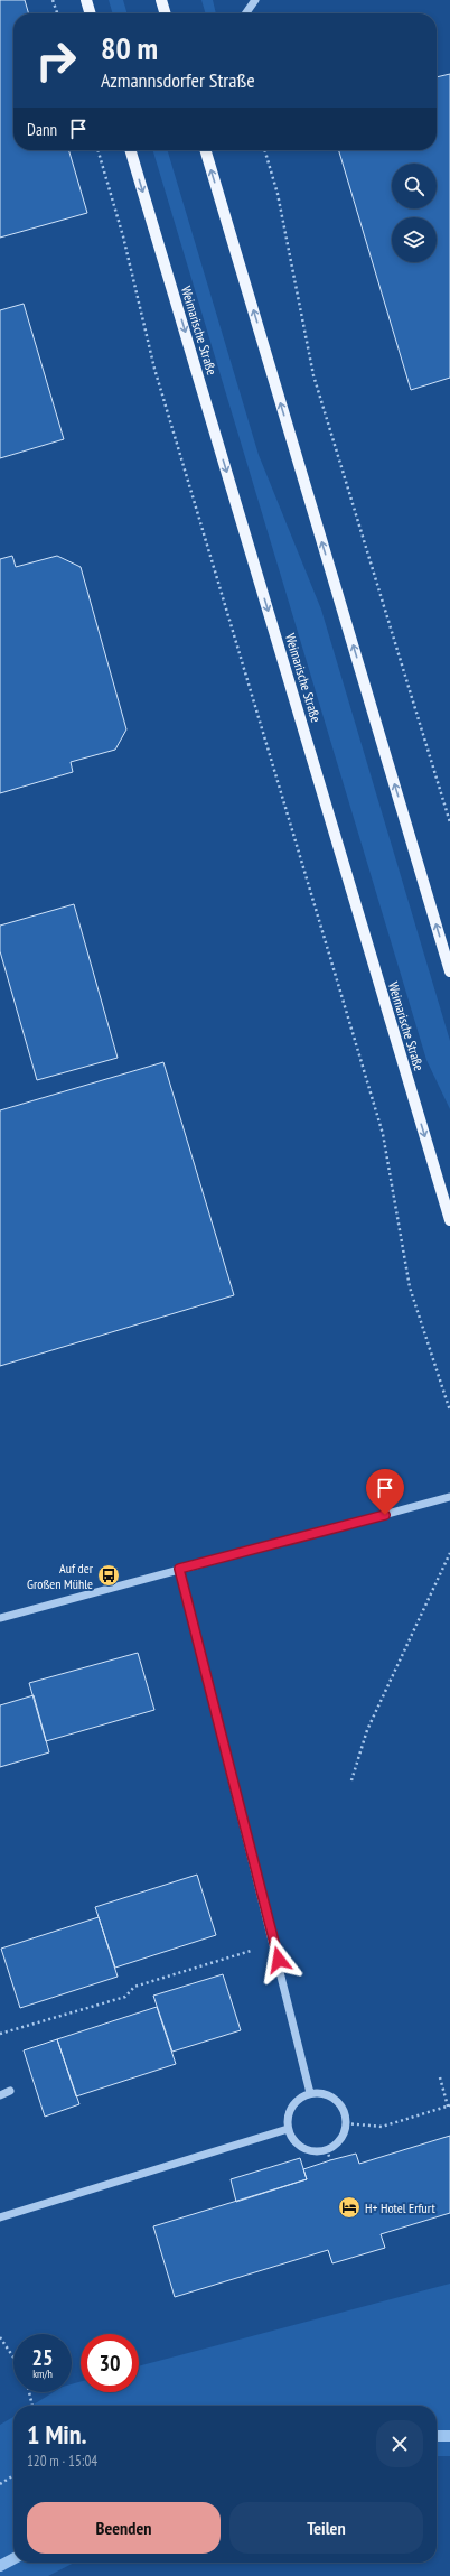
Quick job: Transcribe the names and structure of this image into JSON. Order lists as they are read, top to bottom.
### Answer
{
  "streets": {
    "main road": ["Weimarische Straße"]
  },
  "places": {
    "bus stop": ["Auf der Großen Mühle"],
    "hotel": ["H+ Hotel Erfurt"]
  },
  "page": {
    "turn": ["80 m", "Azmannsdorfer Straße"],
    "then": "Dann",
    "speed": "25 km/h",
    "limit": "30",
    "heading": ["1 Min.", "120 m · 15:04"],
    "buttons": ["Beenden", "Teilen"]
  }
}
